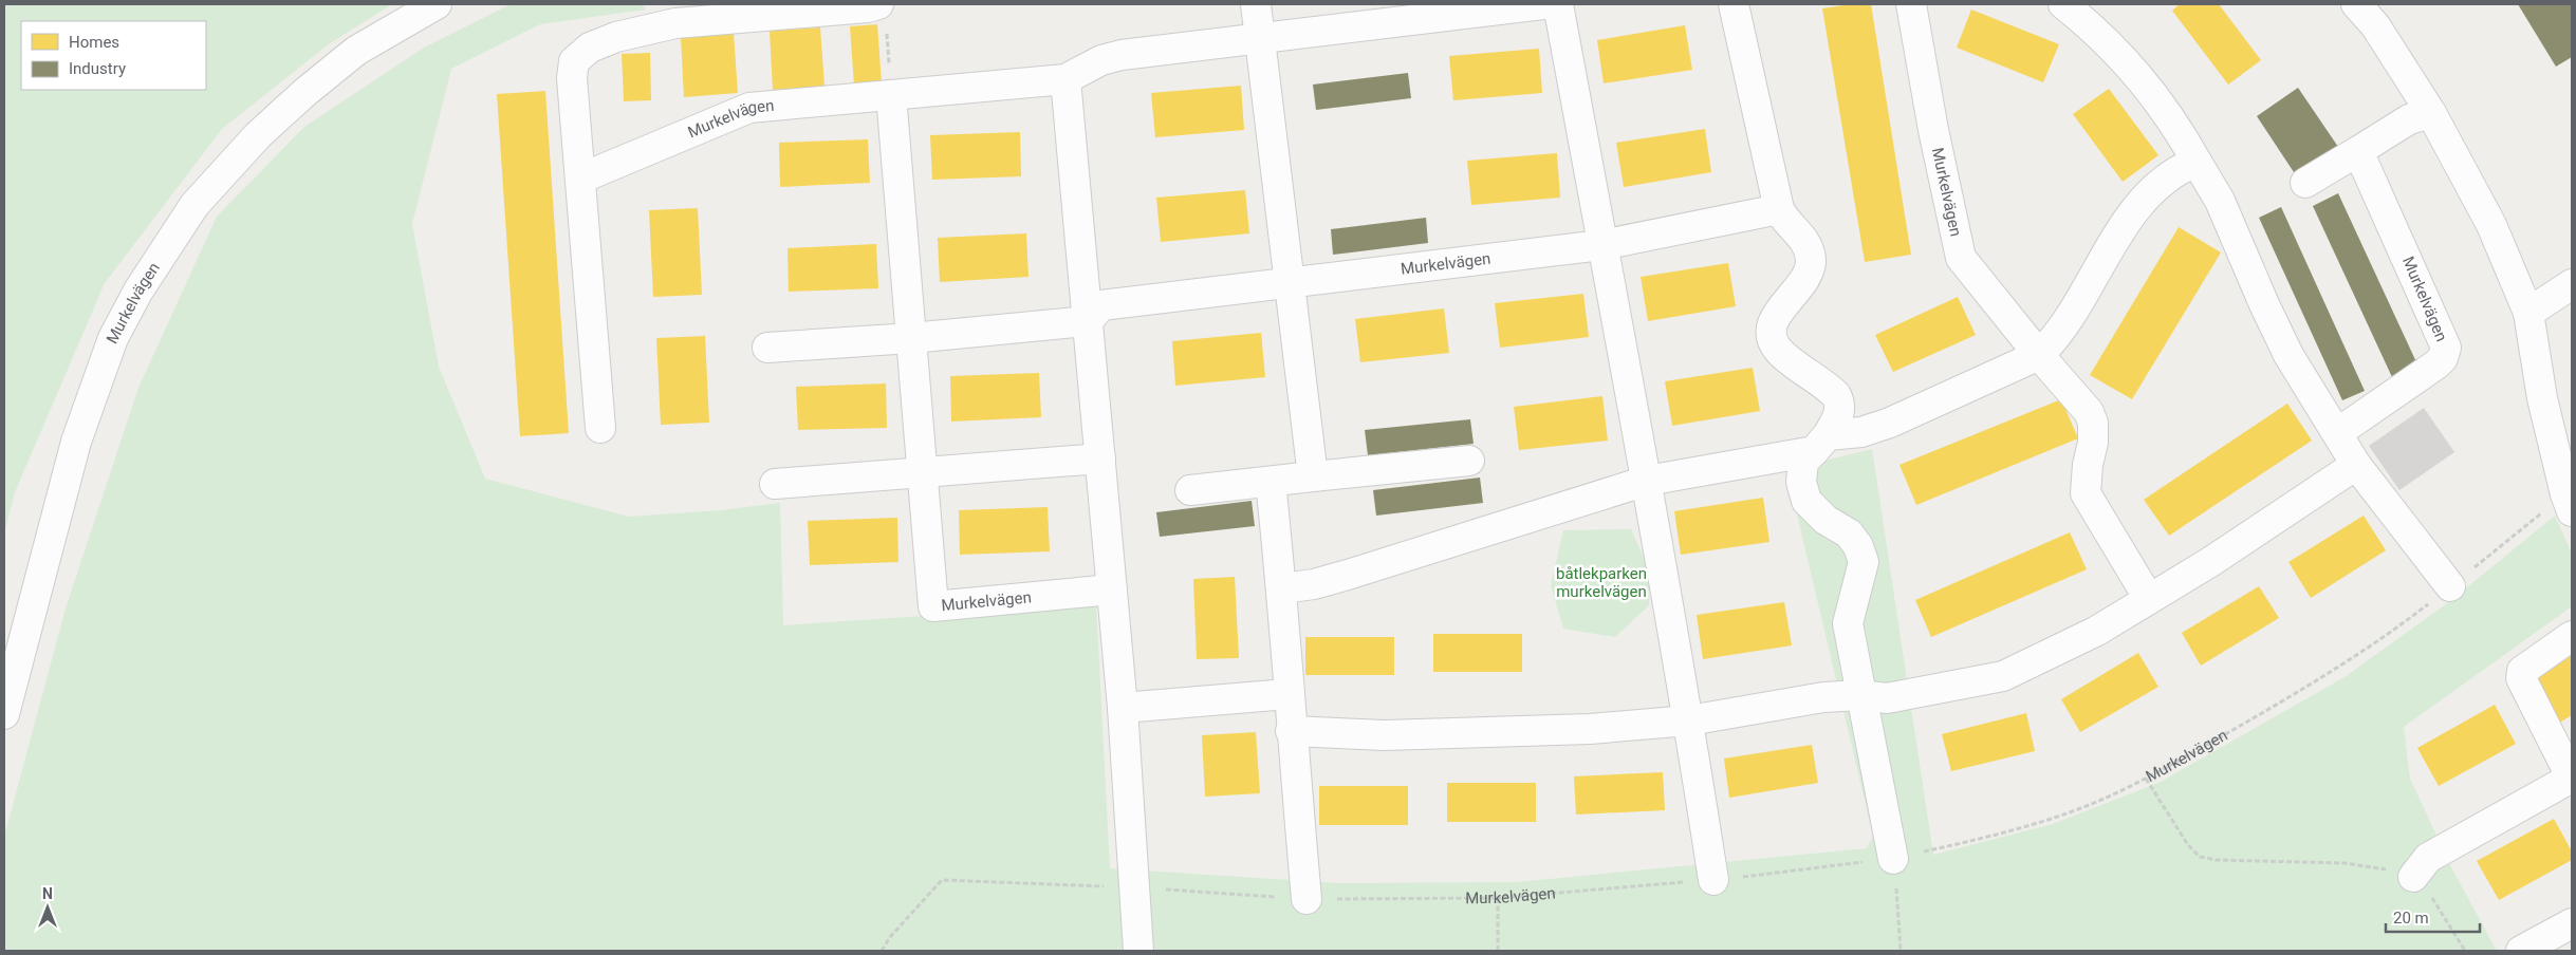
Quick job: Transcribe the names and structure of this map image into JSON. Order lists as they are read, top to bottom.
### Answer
{
  "streets": {
    "street": ["Murkelvägen"]
  },
  "parks": ["båtlekparken murkelvägen"],
  "legend": ["Homes", "Industry"],
  "scale_bar": "20 m",
  "north": "top"
}
